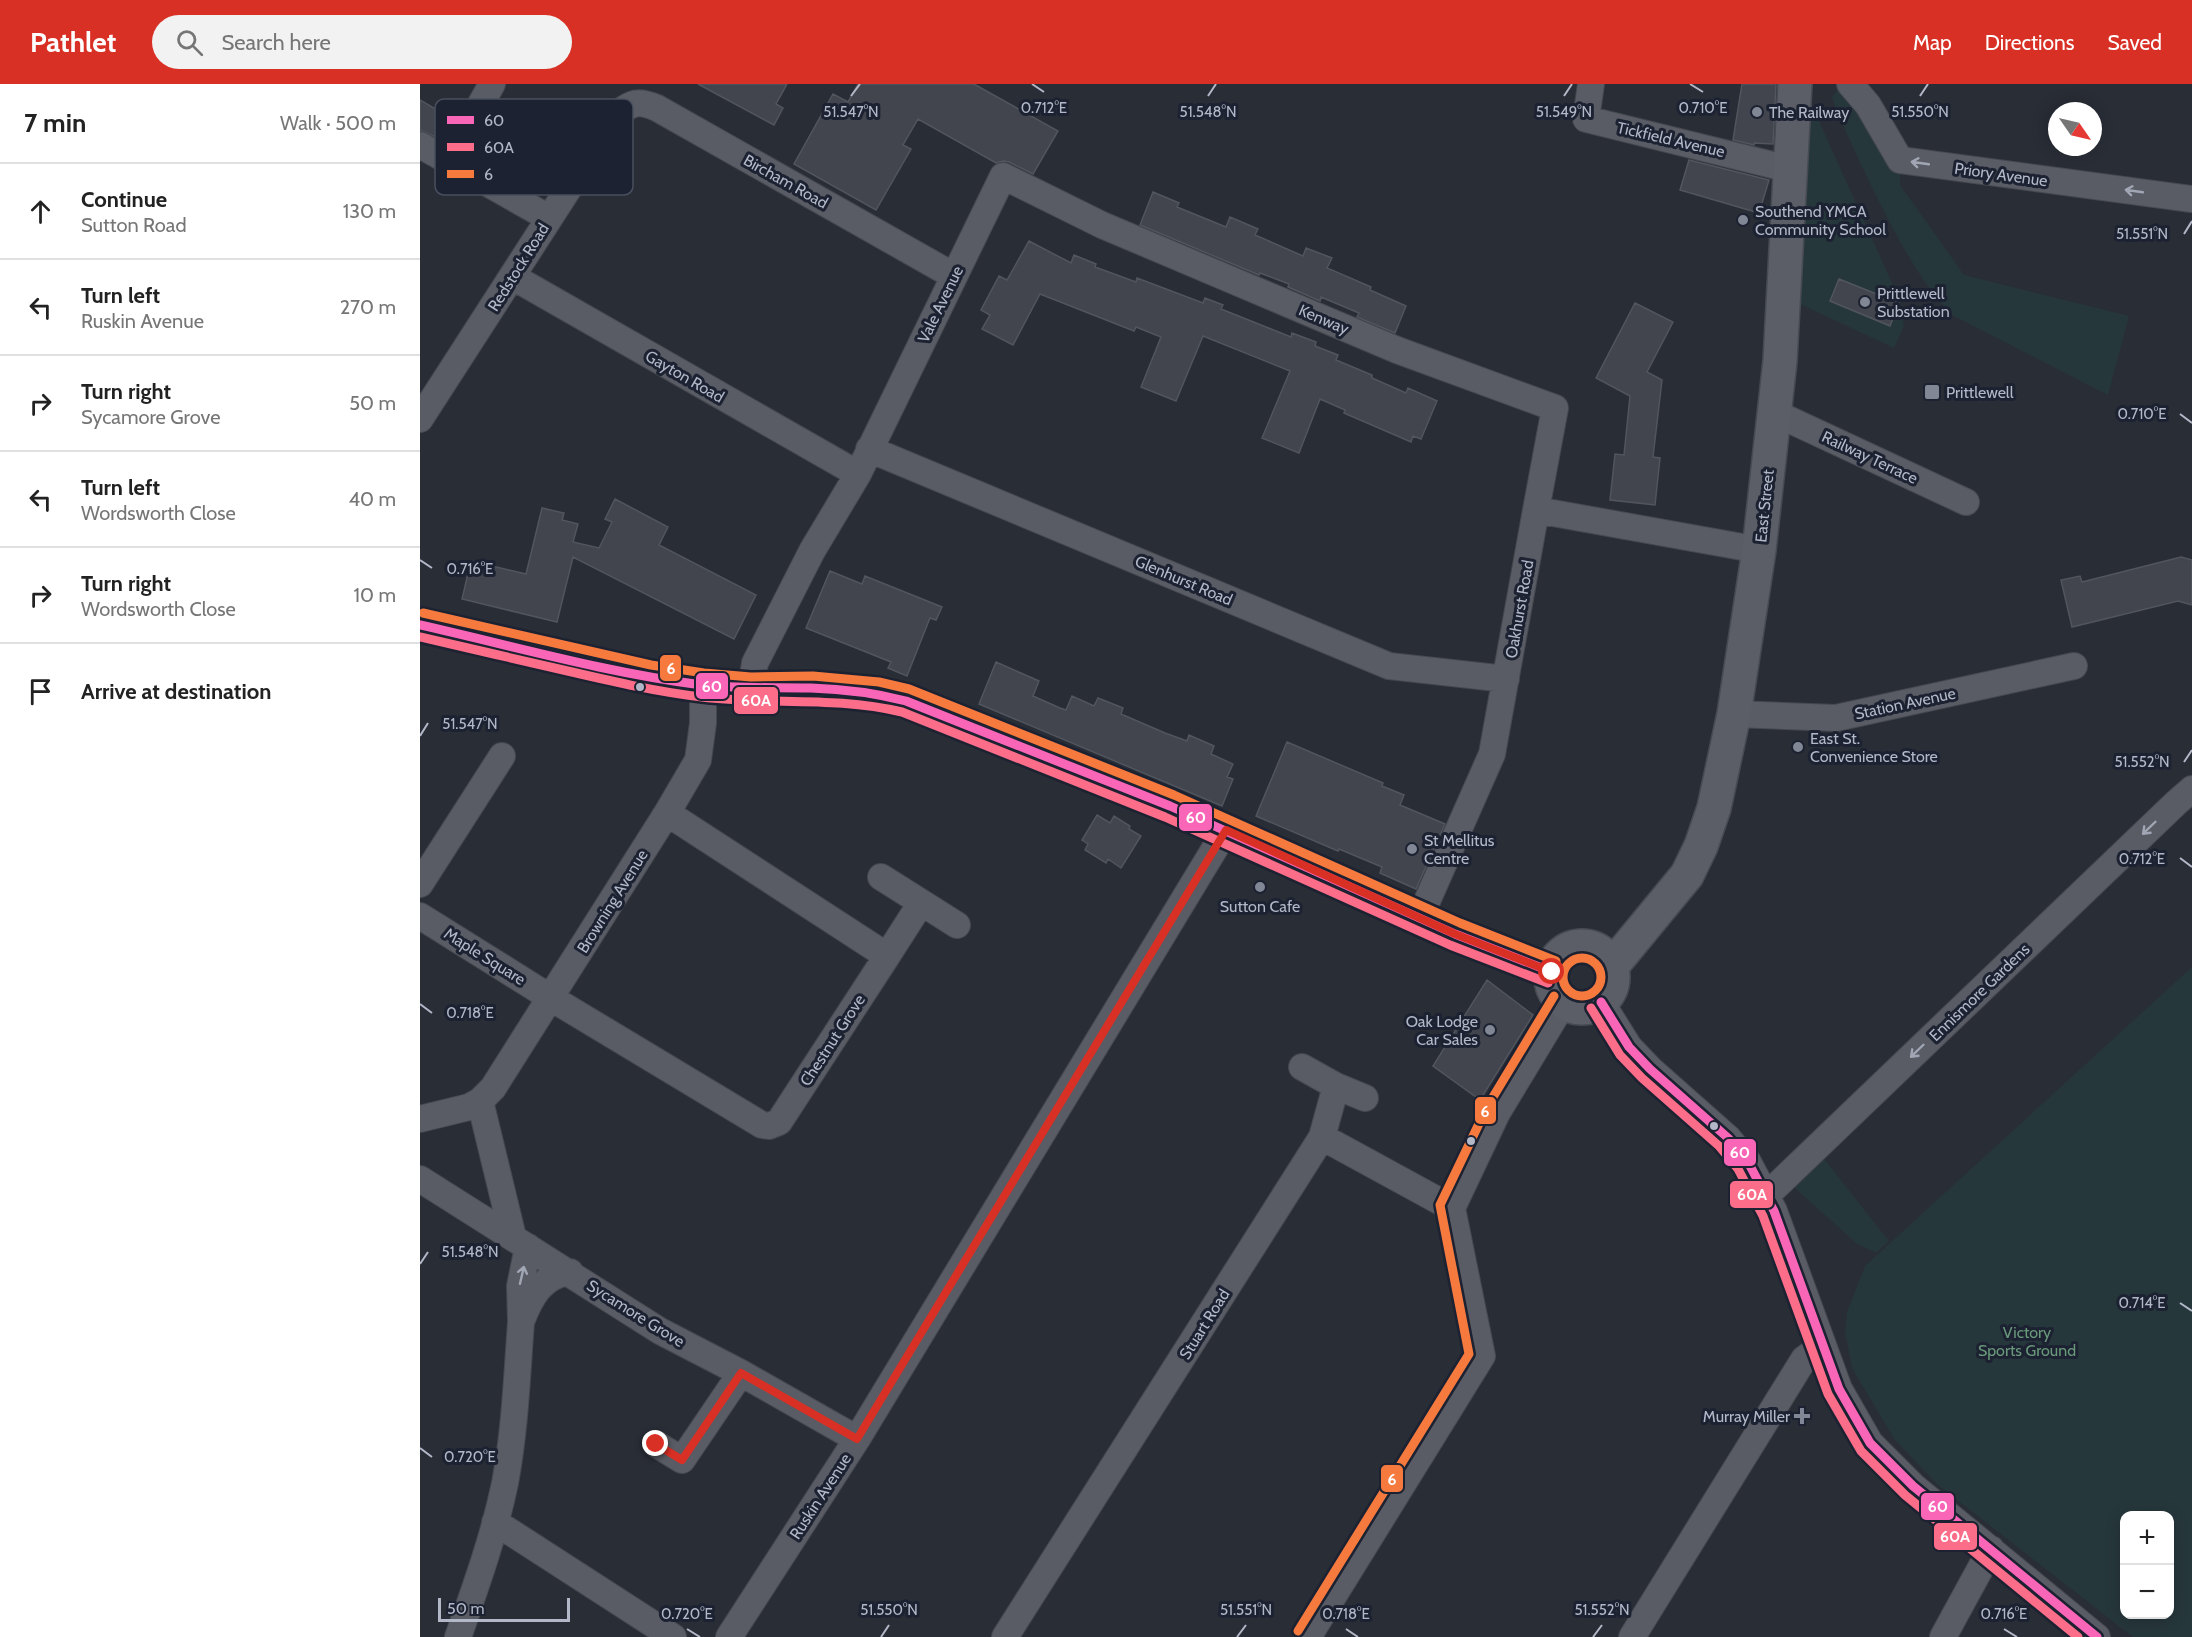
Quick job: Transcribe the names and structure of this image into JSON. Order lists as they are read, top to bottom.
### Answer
{
  "streets": {
    "main road": ["East Street"],
    "street": [
      "Tickfield Avenue",
      "Priory Avenue",
      "Bircham Road",
      "Redstock Road",
      "Vale Avenue",
      "Kenway",
      "Gayton Road",
      "Railway Terrace",
      "Glenhurst Road",
      "Oakhurst Road",
      "Station Avenue",
      "Browning Avenue",
      "Maple Square",
      "Ennismore Gardens",
      "Chestnut Grove",
      "Sycamore Grove",
      "Stuart Road",
      "Ruskin Avenue"
    ]
  },
  "crossings": [
    ["Tickfield Avenue", "East Street"],
    ["Bircham Road", "Vale Avenue"],
    ["Redstock Road", "Gayton Road"],
    ["Vale Avenue", "Kenway"],
    ["Vale Avenue", "Gayton Road"],
    ["Vale Avenue", "Glenhurst Road"],
    ["Kenway", "Oakhurst Road"],
    ["Railway Terrace", "East Street"],
    ["East Street", "Station Avenue"],
    ["Glenhurst Road", "Oakhurst Road"],
    ["Browning Avenue", "Maple Square"],
    ["Browning Avenue", "Chestnut Grove"],
    ["Maple Square", "Chestnut Grove"],
    ["Sycamore Grove", "Ruskin Avenue"]
  ],
  "one_way": ["Priory Avenue", "Ennismore Gardens"],
  "parks": ["Victory Sports Ground"],
  "places": {
    "other": [
      "The Railway",
      "Southend YMCA Community School",
      "Prittlewell Substation",
      "East St. Convenience Store",
      "St Mellitus Centre",
      "Sutton Cafe",
      "Oak Lodge Car Sales"
    ],
    "transit": ["Prittlewell"],
    "health": ["Murray Miller"]
  },
  "lines": ["transit line 6", "transit line 60", "transit line 60A"],
  "legend": ["60", "60A", "6"],
  "scale_bar": "50 m",
  "north": "bottom right",
  "page": {
    "header": "Pathlet",
    "search": "Search here",
    "nav": ["Map", "Directions", "Saved"],
    "heading": ["7 min", "Walk · 500 m"],
    "list": [
      ["Continue", "Sutton Road", "130 m"],
      ["Turn left", "Ruskin Avenue", "270 m"],
      ["Turn right", "Sycamore Grove", "50 m"],
      ["Turn left", "Wordsworth Close", "40 m"],
      ["Turn right", "Wordsworth Close", "10 m"],
      "Arrive at destination"
    ],
    "map_buttons": ["+", "−"],
    "scale": "50 m"
  },
  "coordinates": [
    "0.712°E",
    "0.710°E",
    "51.547°N",
    "51.548°N",
    "51.549°N",
    "51.550°N",
    "51.551°N",
    "0.716°E",
    "51.552°N",
    "0.718°E",
    "0.714°E",
    "0.720°E"
  ]
}
